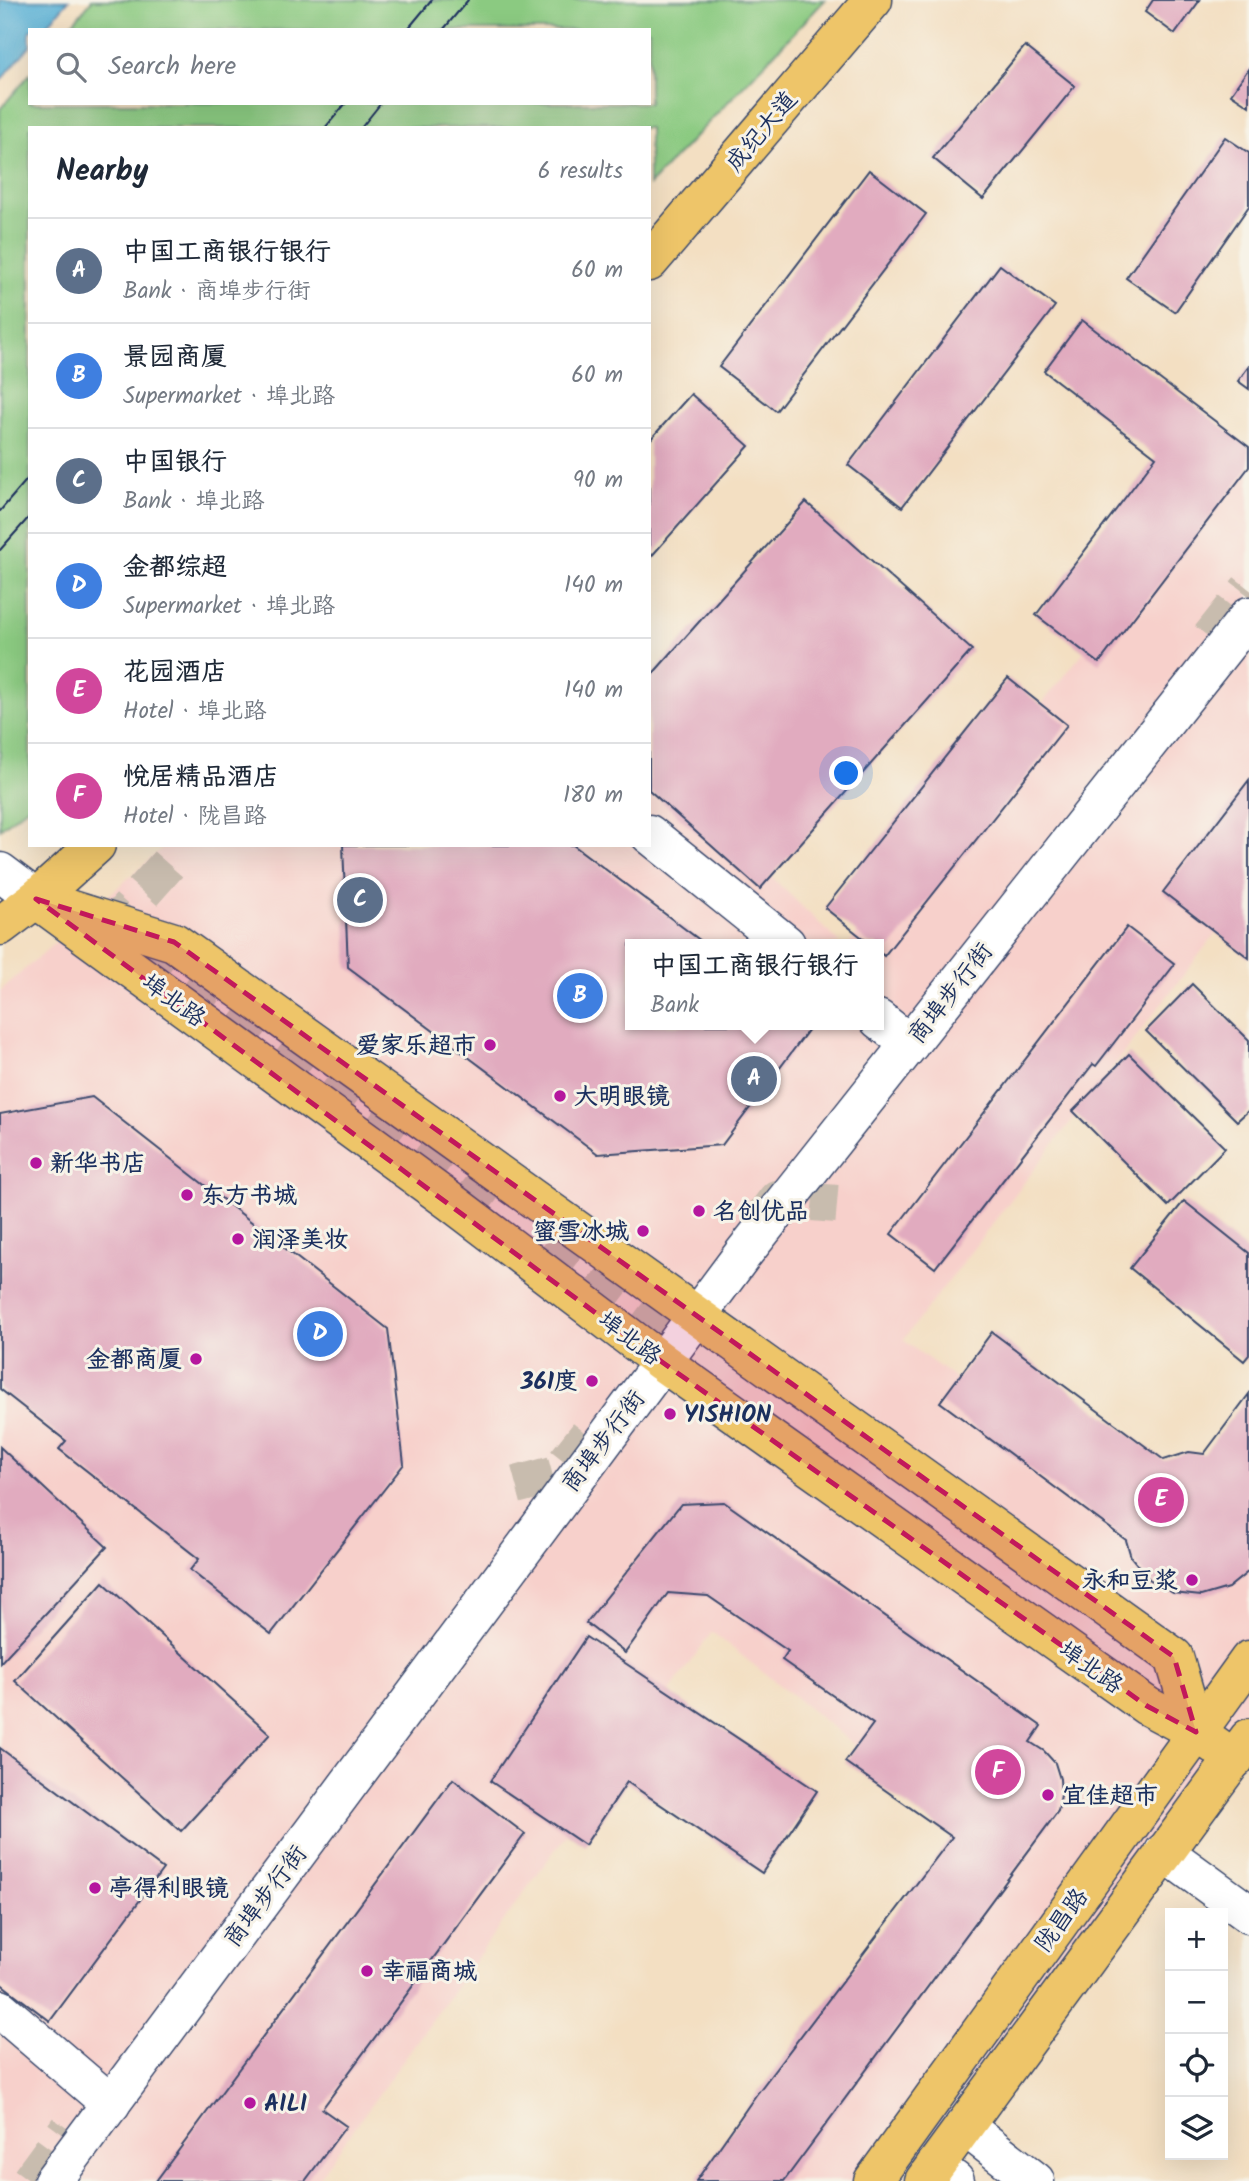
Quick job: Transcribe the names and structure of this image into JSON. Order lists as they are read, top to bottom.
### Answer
{
  "streets": {
    "main road": ["成纪大道", "埠北路", "陇昌路"],
    "street": ["商埠步行街"]
  },
  "crossings": [
    ["商埠步行街", "埠北路"],
    ["埠北路", "陇昌路"]
  ],
  "places": [
    "爱家乐超市",
    "大明眼镜",
    "新华书店",
    "东方书城",
    "名创优品",
    "蜜雪冰城",
    "润泽美妆",
    "金都商厦",
    "361度",
    "YISHION",
    "永和豆浆",
    "宜佳超市",
    "亭得利眼镜",
    "幸福商城",
    "AILI"
  ],
  "page": {
    "search": "Search here",
    "heading": ["Nearby", "6 results"],
    "list": [
      {
        "mark": "A",
        "name": "中国工商银行银行",
        "note": "Bank · 商埠步行街",
        "value": "60 m"
      },
      {
        "mark": "B",
        "name": "景园商厦",
        "note": "Supermarket · 埠北路",
        "value": "60 m"
      },
      {
        "mark": "C",
        "name": "中国银行",
        "note": "Bank · 埠北路",
        "value": "90 m"
      },
      {
        "mark": "D",
        "name": "金都综超",
        "note": "Supermarket · 埠北路",
        "value": "140 m"
      },
      {
        "mark": "E",
        "name": "花园酒店",
        "note": "Hotel · 埠北路",
        "value": "140 m"
      },
      {
        "mark": "F",
        "name": "悦居精品酒店",
        "note": "Hotel · 陇昌路",
        "value": "180 m"
      }
    ],
    "pins": [
      "C",
      "B",
      "A",
      "D",
      "E",
      "F"
    ],
    "popup": ["中国工商银行银行", "Bank"],
    "map_buttons": ["+", "−"]
  }
}
